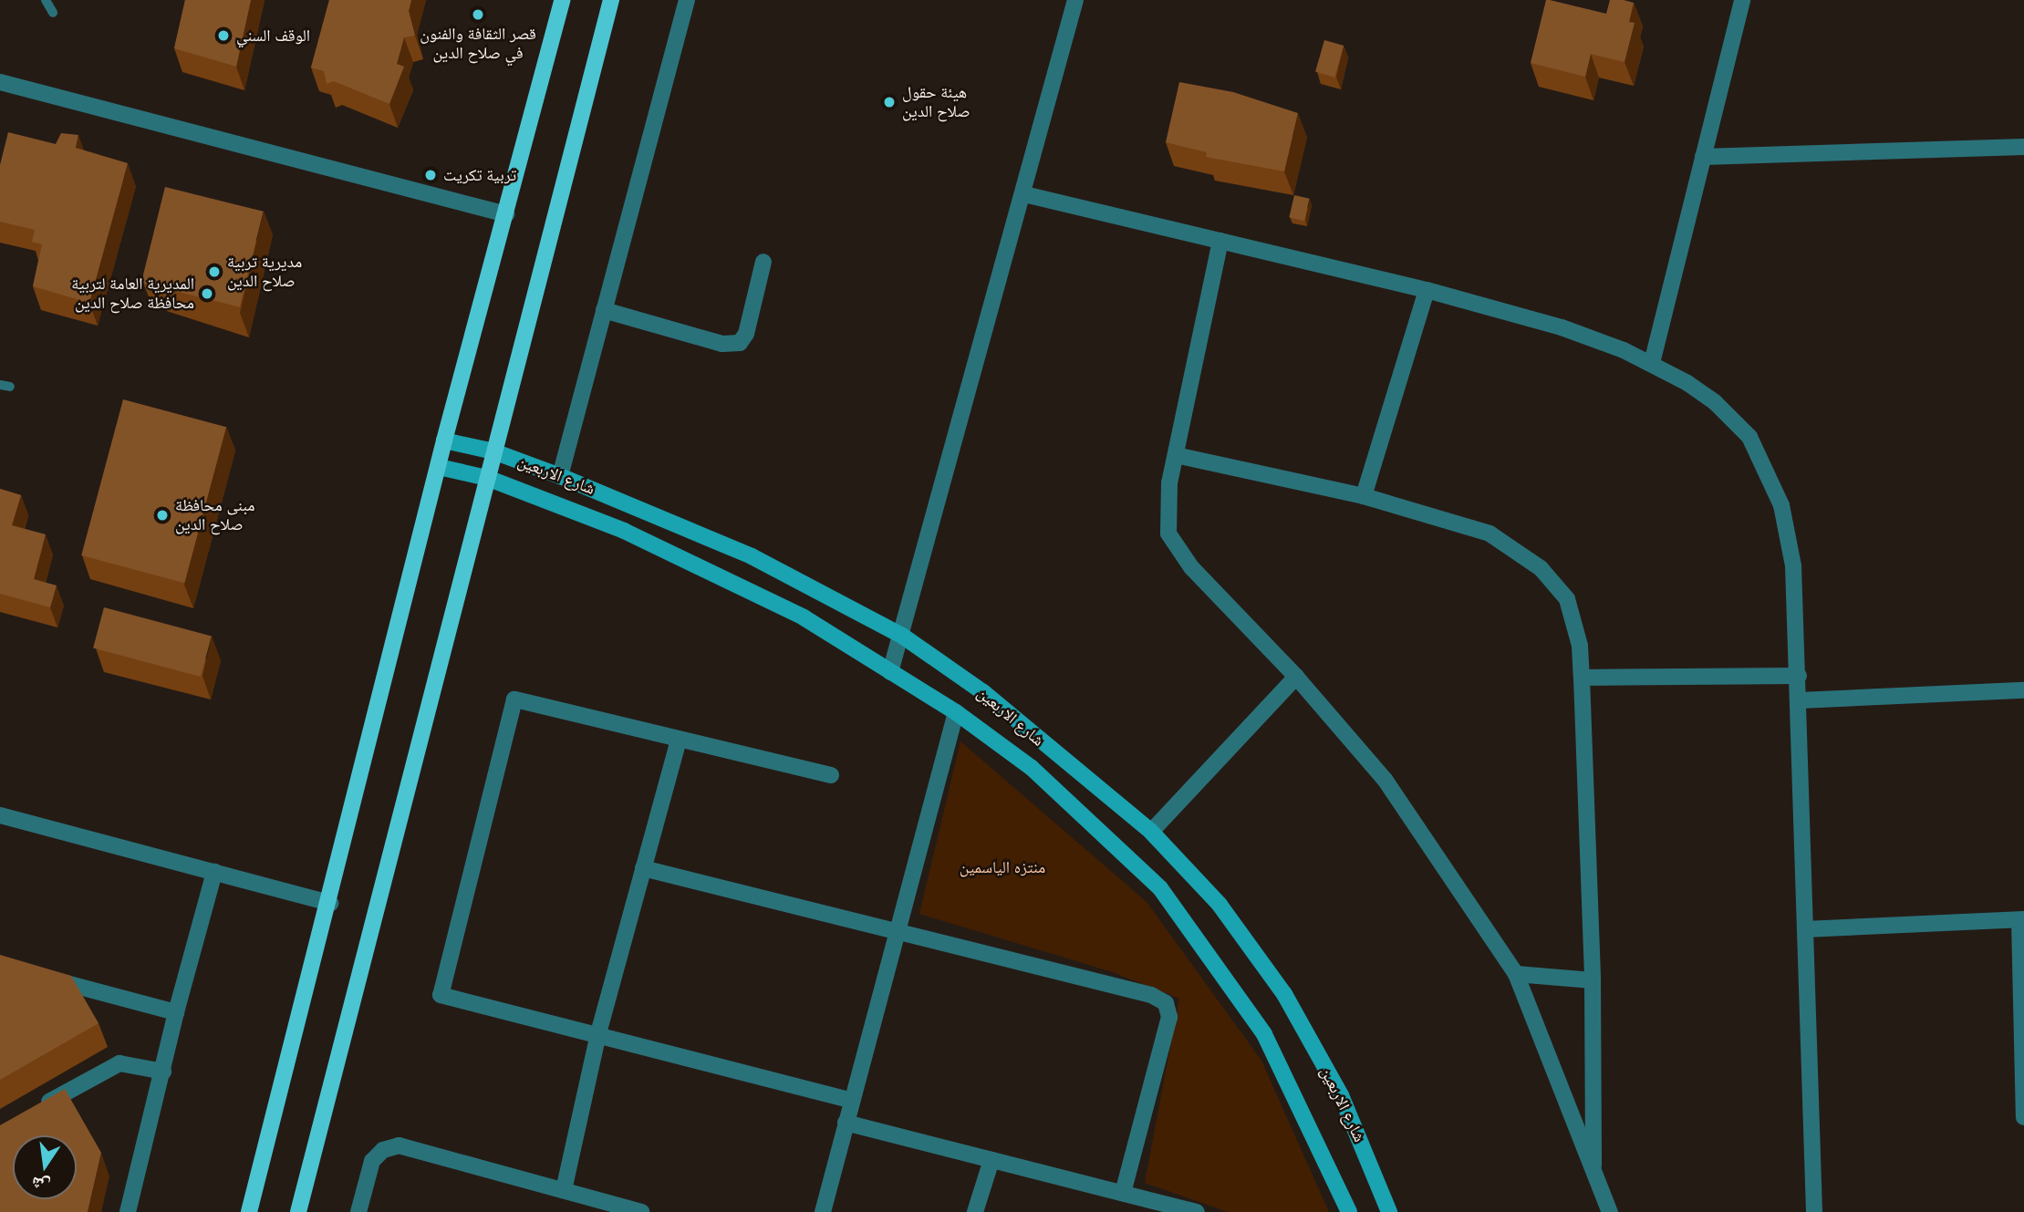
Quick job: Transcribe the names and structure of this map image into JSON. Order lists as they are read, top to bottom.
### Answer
{
  "streets": {
    "main road": ["شارع الاربعين"]
  },
  "parks": ["منتزه الياسمين"],
  "places": [
    "قصر الثقافة والفنون في صلاح الدين",
    "الوقف السني",
    "هيئة حقول صلاح الدين",
    "تربية تكريت",
    "مديرية تربية صلاح الدين",
    "المديرية العامة لتربية محافظة صلاح الدين",
    "مبنى محافظة صلاح الدين"
  ],
  "north": "bottom"
}
